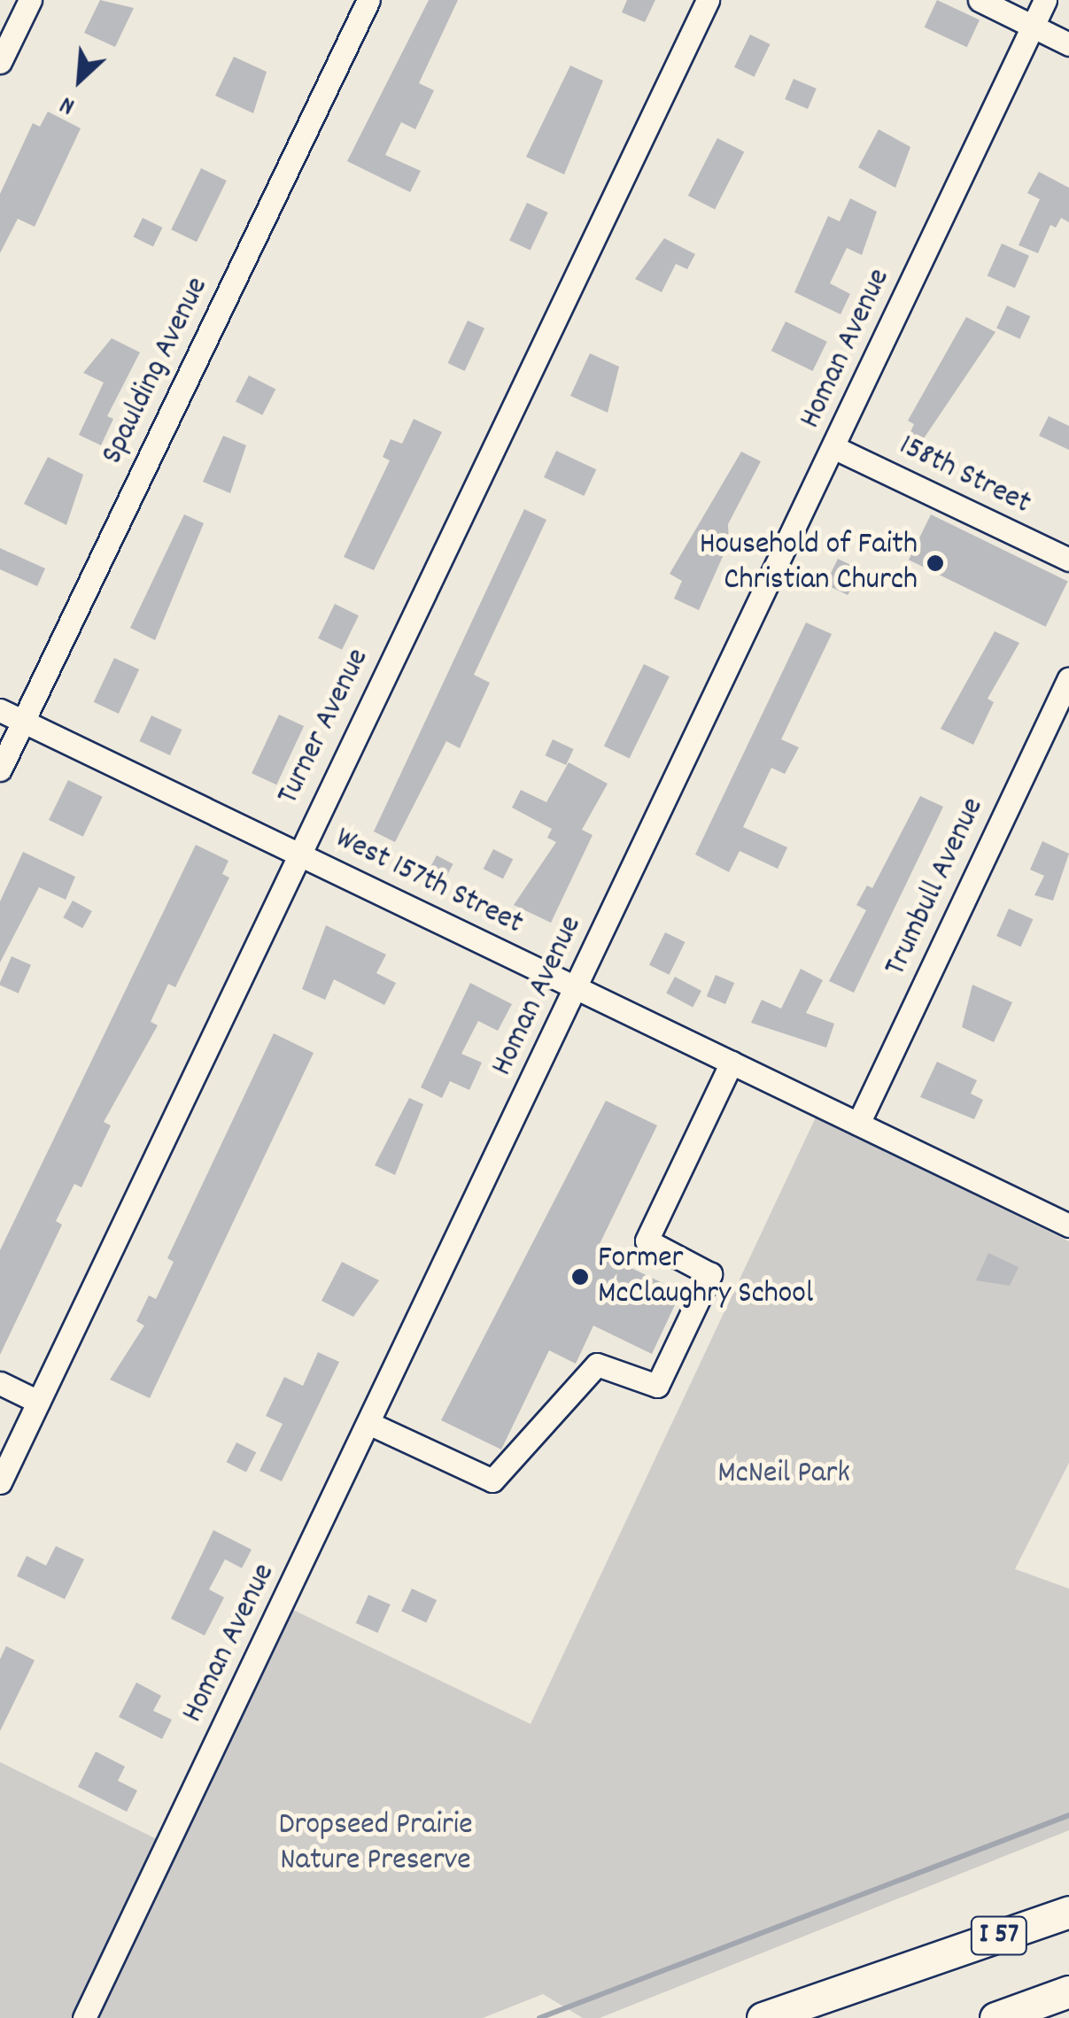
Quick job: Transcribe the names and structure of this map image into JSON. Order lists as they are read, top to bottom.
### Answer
{
  "streets": {
    "highway": ["I 57"],
    "street": [
      "Homan Avenue",
      "Spaulding Avenue",
      "158th Street",
      "Turner Avenue",
      "West 157th Street",
      "Trumbull Avenue"
    ]
  },
  "crossings": [
    ["Homan Avenue", "158th Street"],
    ["Homan Avenue", "West 157th Street"],
    ["Spaulding Avenue", "West 157th Street"],
    ["Turner Avenue", "West 157th Street"],
    ["West 157th Street", "Trumbull Avenue"]
  ],
  "parks": ["McNeil Park", "Dropseed Prairie Nature Preserve"],
  "places": ["Household of Faith Christian Church", "Former McClaughry School"],
  "north": "bottom left"
}
